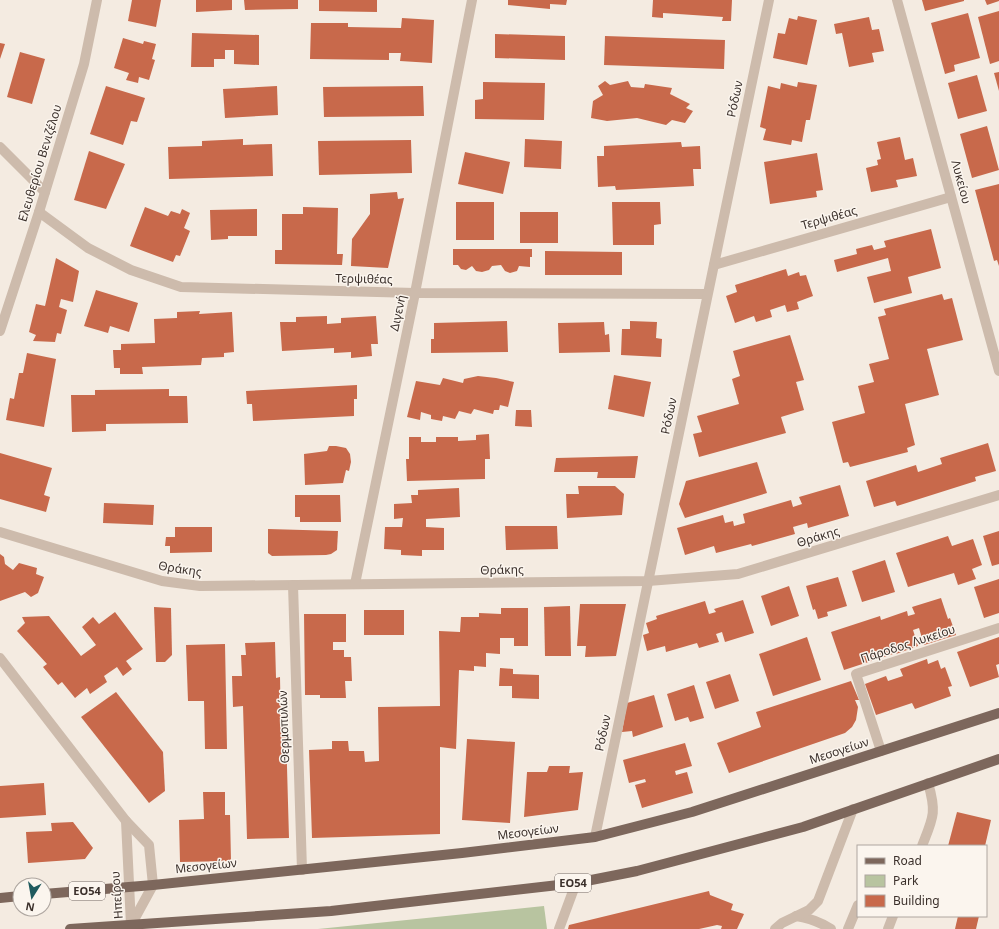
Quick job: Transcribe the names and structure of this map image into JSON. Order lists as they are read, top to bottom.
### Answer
{
  "streets": {
    "main road": ["Μεσογείων", "ΕΟ54"],
    "street": [
      "Ρόδων",
      "Ελευθερίου Βενιζέλου",
      "Λυκείου",
      "Τερψιθέας",
      "Διγενή",
      "Θράκης",
      "Πάροδος Λυκείου",
      "Θερμοπυλών",
      "Ηπείρου"
    ]
  },
  "crossings": [
    ["Ρόδων", "Τερψιθέας"],
    ["Ρόδων", "Θράκης"],
    ["Ρόδων", "Μεσογείων"],
    ["Ελευθερίου Βενιζέλου", "Τερψιθέας"],
    ["Λυκείου", "Τερψιθέας"],
    ["Τερψιθέας", "Διγενή"],
    ["Διγενή", "Θράκης"],
    ["Θράκης", "Θερμοπυλών"],
    ["Πάροδος Λυκείου", "Μεσογείων"],
    ["Θερμοπυλών", "Μεσογείων"],
    ["Μεσογείων", "Ηπείρου"],
    ["ΕΟ54", "Ηπείρου"]
  ],
  "legend": ["Road", "Park", "Building"],
  "north": "bottom"
}
